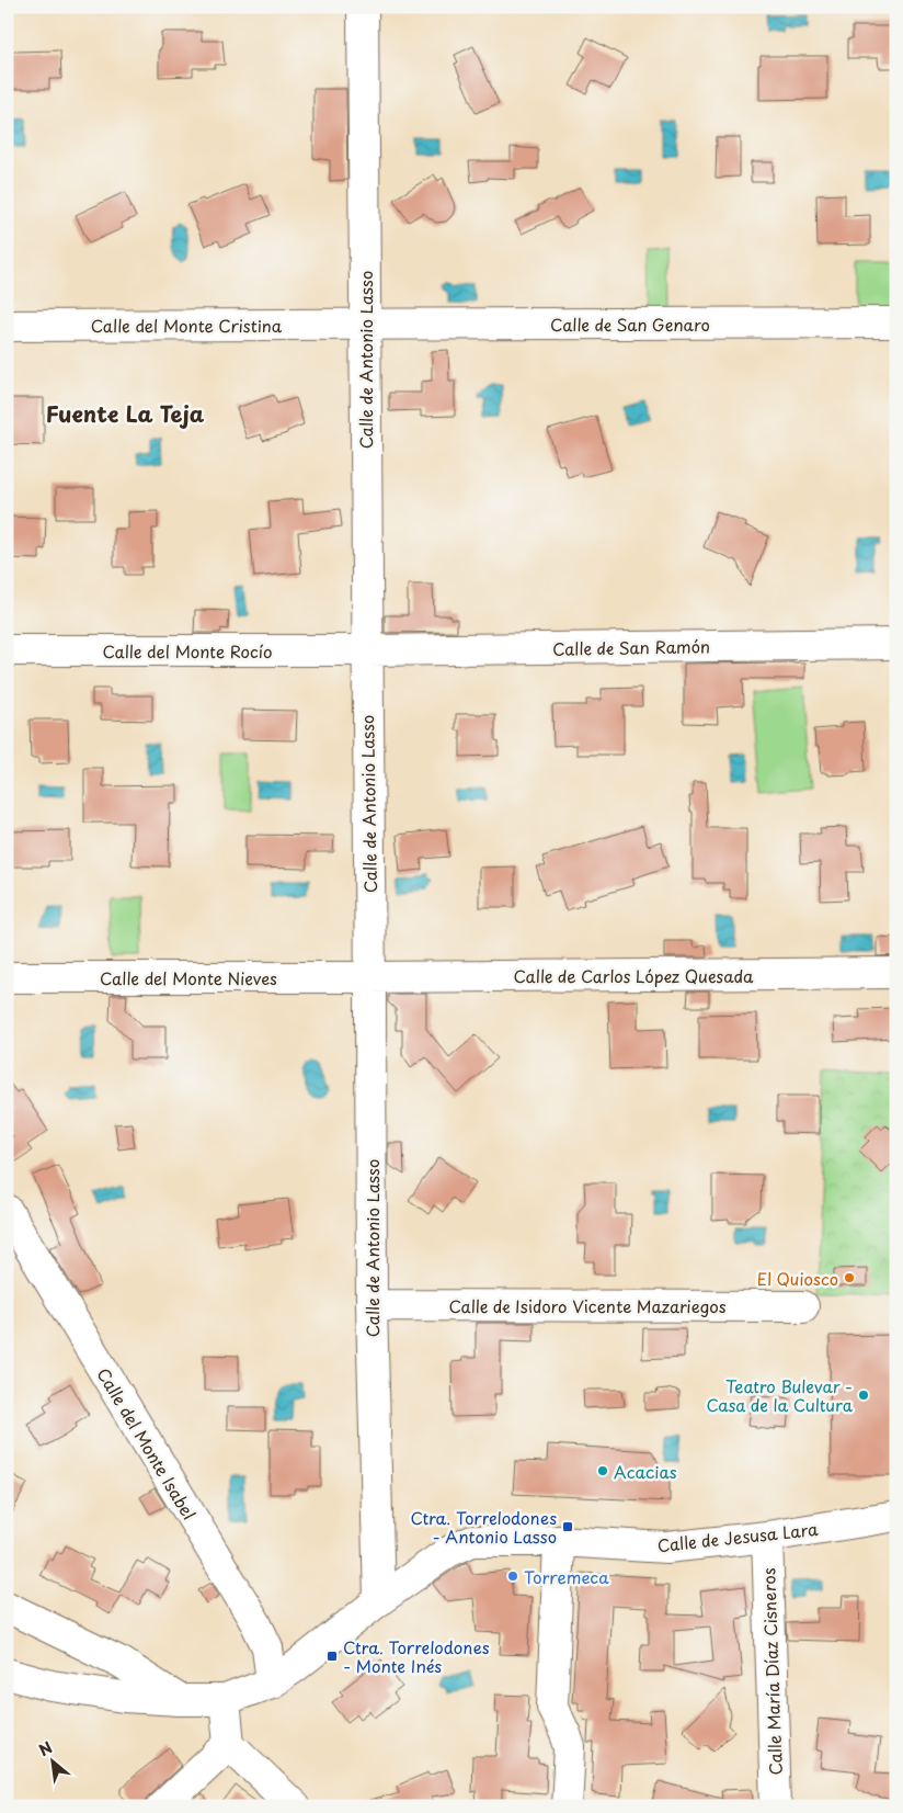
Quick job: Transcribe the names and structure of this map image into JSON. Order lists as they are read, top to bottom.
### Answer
{
  "streets": {
    "street": [
      "Calle de San Genaro",
      "Calle del Monte Cristina",
      "Calle de Antonio Lasso",
      "Calle de San Ramón",
      "Calle del Monte Rocío",
      "Calle de Carlos López Quesada",
      "Calle del Monte Nieves",
      "Calle de Isidoro Vicente Mazariegos",
      "Calle del Monte Isabel",
      "Calle de Jesusa Lara",
      "Calle María Díaz Cisneros"
    ]
  },
  "crossings": [
    ["Calle de San Genaro", "Calle del Monte Cristina"],
    ["Calle de San Genaro", "Calle de Antonio Lasso"],
    ["Calle del Monte Cristina", "Calle de Antonio Lasso"],
    ["Calle de Antonio Lasso", "Calle de San Ramón"],
    ["Calle de Antonio Lasso", "Calle del Monte Rocío"],
    ["Calle de Antonio Lasso", "Calle de Carlos López Quesada"],
    ["Calle de Antonio Lasso", "Calle del Monte Nieves"],
    ["Calle de Antonio Lasso", "Calle de Isidoro Vicente Mazariegos"],
    ["Calle de Antonio Lasso", "Calle de Jesusa Lara"],
    ["Calle de San Ramón", "Calle del Monte Rocío"],
    ["Calle de Carlos López Quesada", "Calle del Monte Nieves"],
    ["Calle del Monte Isabel", "Calle de Jesusa Lara"],
    ["Calle de Jesusa Lara", "Calle María Díaz Cisneros"]
  ],
  "districts": ["Fuente La Teja"],
  "places": {
    "other": [
      "El Quiosco",
      "Teatro Bulevar - Casa de la Cultura",
      "Acacias",
      "Torremeca"
    ],
    "transit": ["Ctra. Torrelodones - Antonio Lasso", "Ctra. Torrelodones - Monte Inés"]
  },
  "north": "top left"
}
